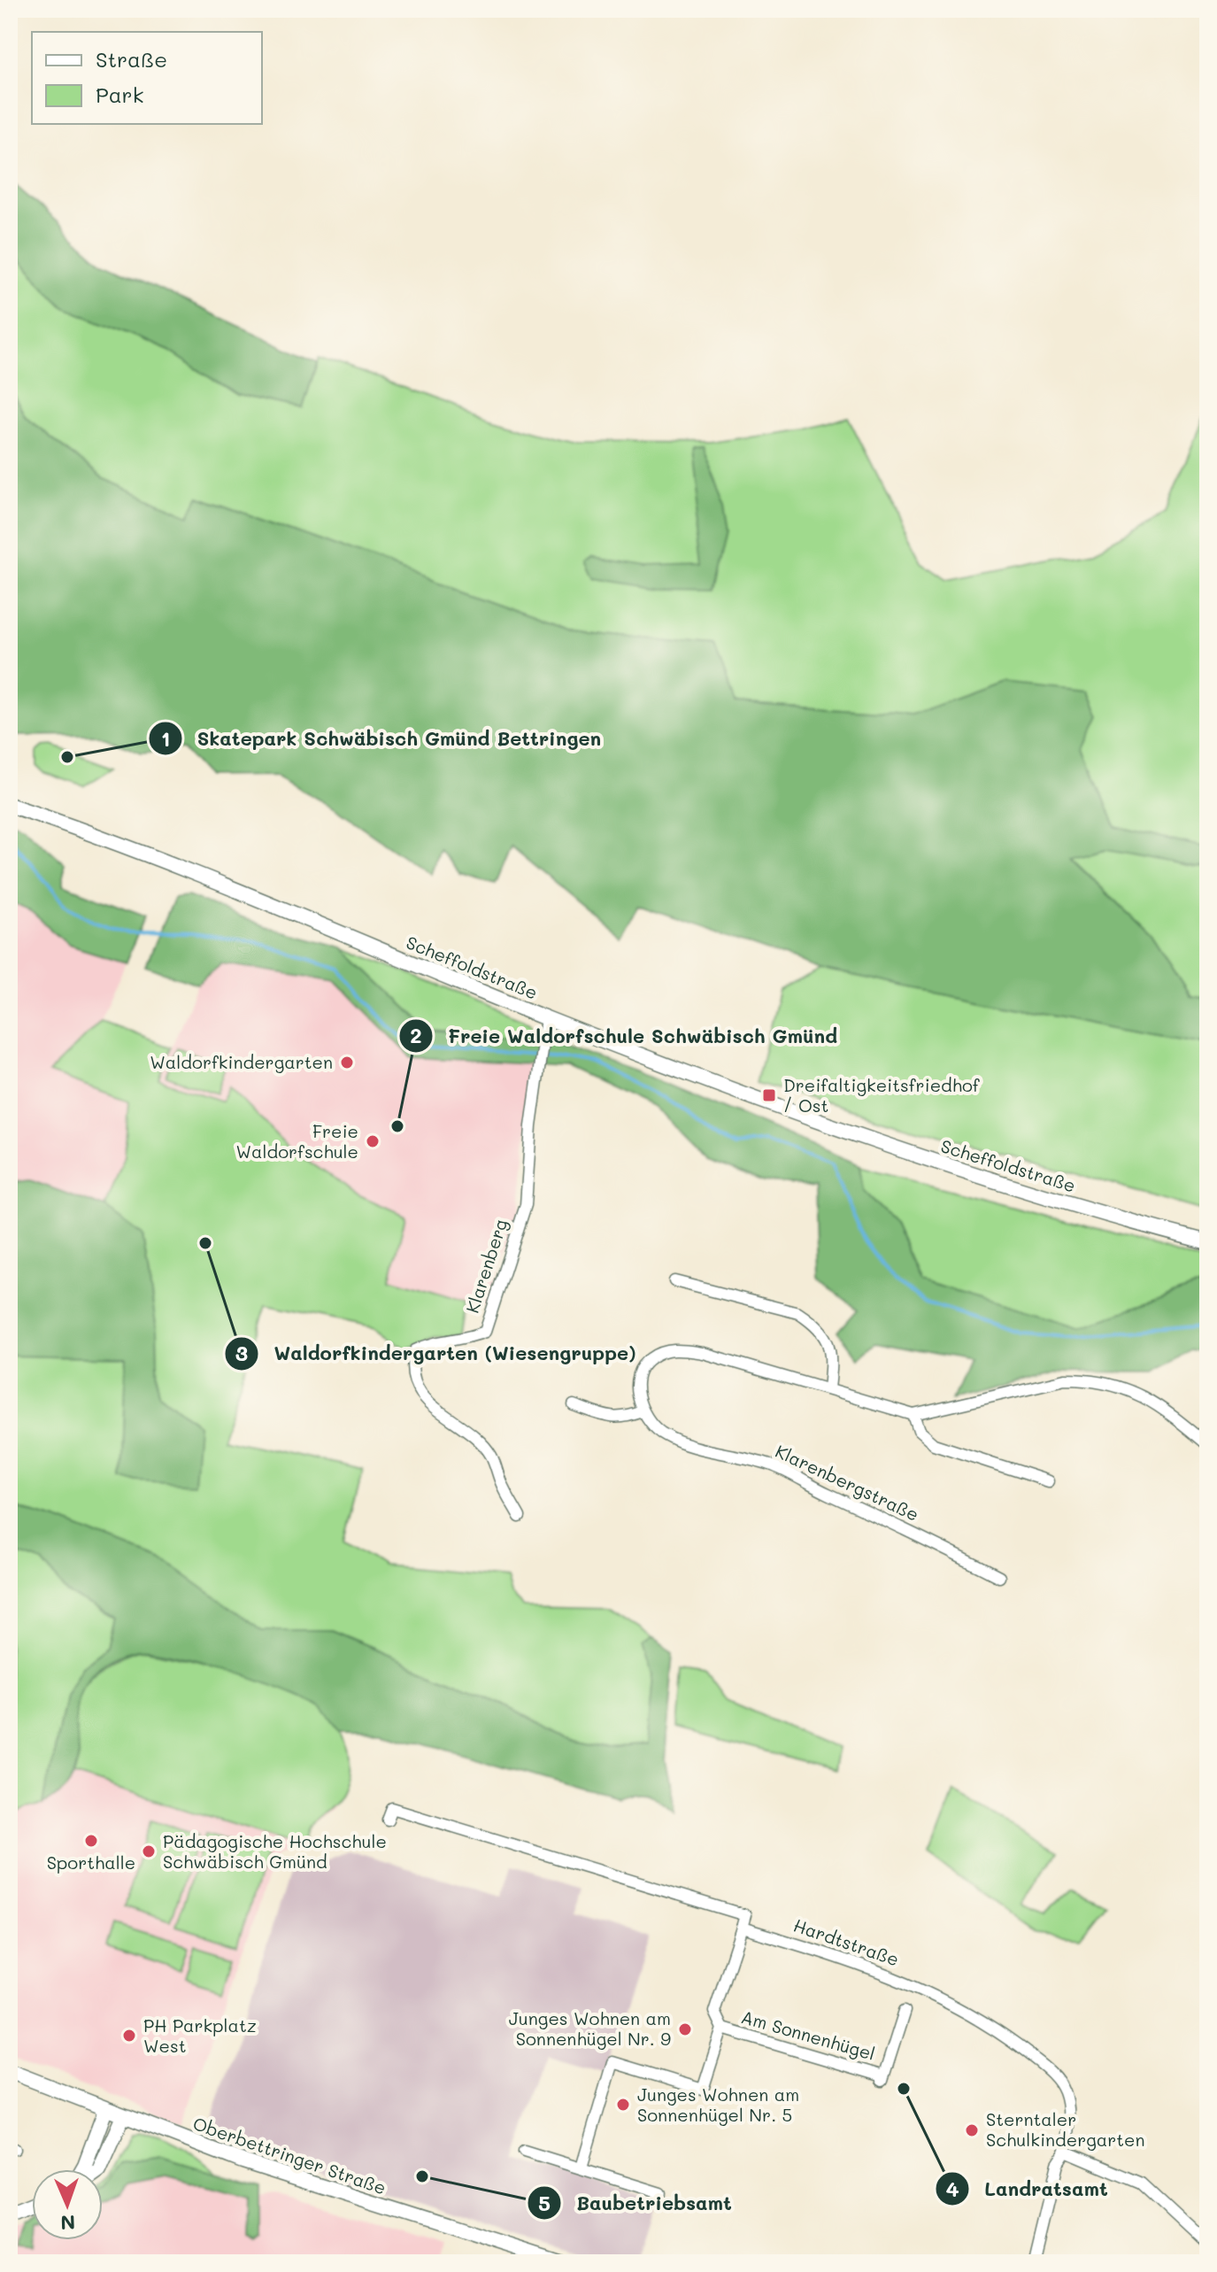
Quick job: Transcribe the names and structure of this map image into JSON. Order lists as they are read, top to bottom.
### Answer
{
  "streets": {
    "main road": ["Scheffoldstraße", "Oberbettringer Straße"],
    "street": [
      "Klarenberg",
      "Klarenbergstraße",
      "Hardtstraße",
      "Am Sonnenhügel"
    ]
  },
  "crossings": [
    ["Scheffoldstraße", "Klarenberg"],
    ["Hardtstraße", "Am Sonnenhügel"]
  ],
  "places": {
    "other": [
      "Skatepark Schwäbisch Gmünd Bettringen",
      "Waldorfkindergarten",
      "Freie Waldorfschule Schwäbisch Gmünd",
      "Freie Waldorfschule",
      "Waldorfkindergarten (Wiesengruppe)",
      "Sporthalle",
      "Pädagogische Hochschule Schwäbisch Gmünd",
      "Junges Wohnen am Sonnenhügel Nr. 9",
      "PH Parkplatz West",
      "Landratsamt",
      "Junges Wohnen am Sonnenhügel Nr. 5",
      "Sterntaler Schulkindergarten",
      "Baubetriebsamt"
    ],
    "transit": ["Dreifaltigkeitsfriedhof / Ost"]
  },
  "legend": ["Straße", "Park"],
  "north": "bottom"
}
